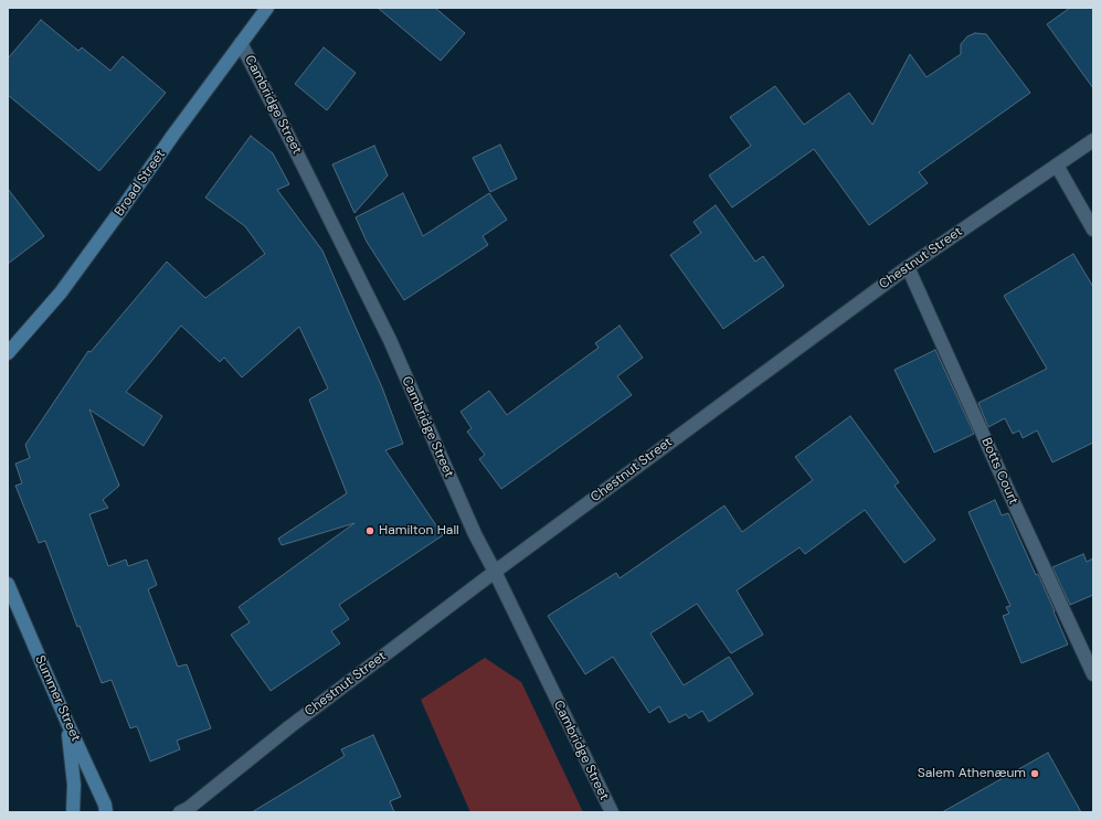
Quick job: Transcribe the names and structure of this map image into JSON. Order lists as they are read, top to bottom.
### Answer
{
  "streets": {
    "street": [
      "Cambridge Street",
      "Broad Street",
      "Chestnut Street",
      "Botts Court",
      "Summer Street"
    ]
  },
  "crossings": [
    ["Cambridge Street", "Broad Street"],
    ["Cambridge Street", "Chestnut Street"],
    ["Chestnut Street", "Botts Court"]
  ],
  "places": ["Hamilton Hall", "Salem Athenæum"]
}
